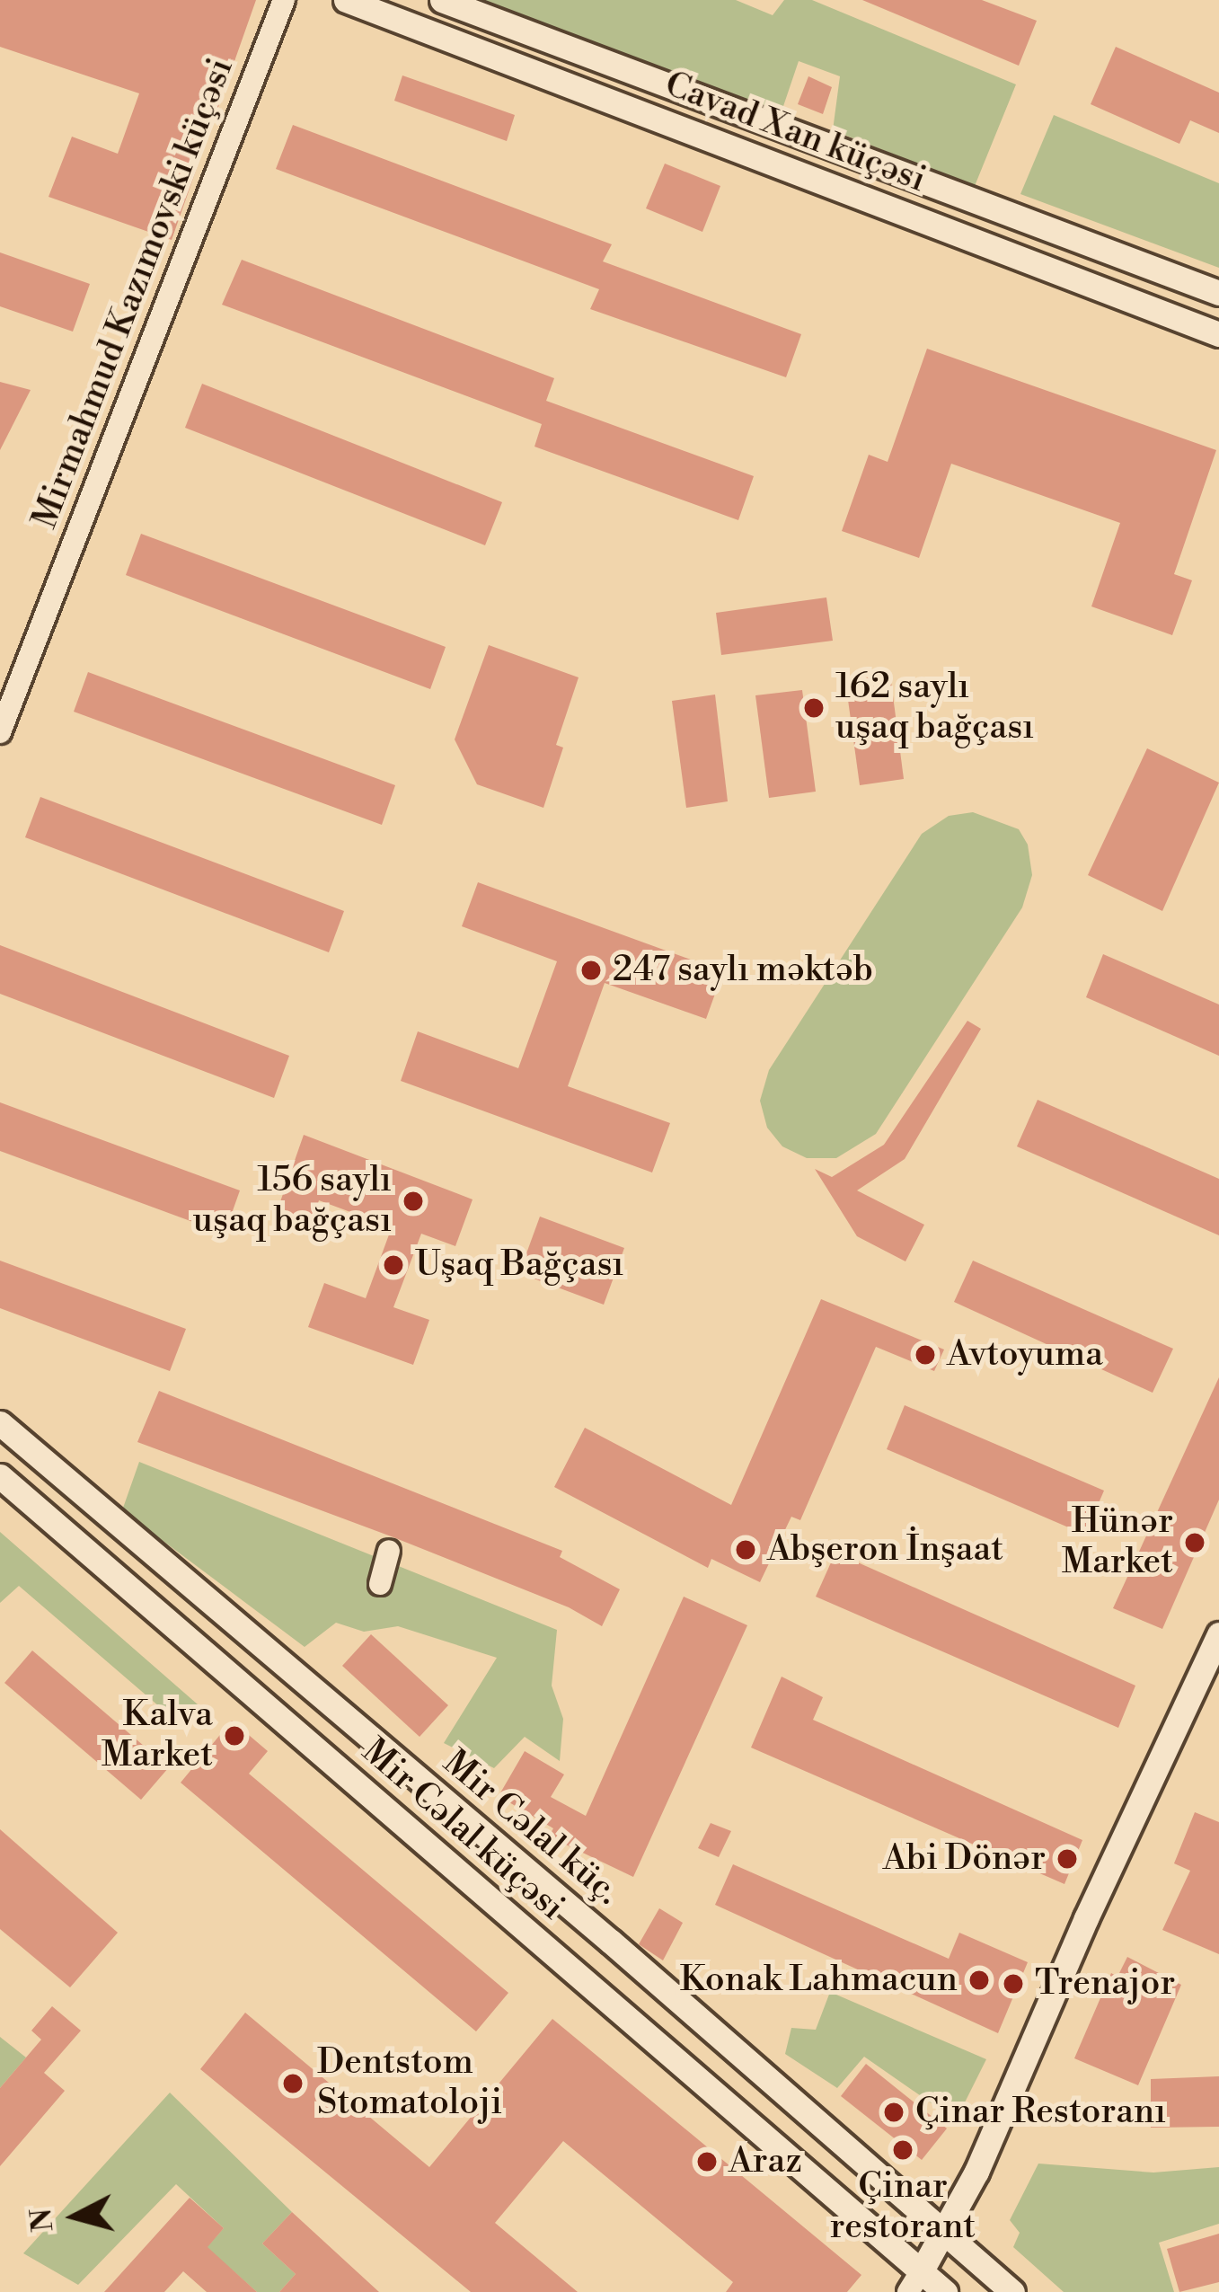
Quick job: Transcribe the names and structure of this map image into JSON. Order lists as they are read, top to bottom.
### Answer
{
  "streets": {
    "street": [
      "Cavad Xan küçəsi",
      "Mirmahmud Kazımovski küçəsi",
      "Mir Cəlal küç.",
      "Mir Cəlal küçəsi"
    ]
  },
  "places": [
    "162 saylı uşaq bağçası",
    "247 saylı məktəb",
    "156 saylı uşaq bağçası",
    "Uşaq Bağçası",
    "Avtoyuma",
    "Hünər Market",
    "Abşeron İnşaat",
    "Kalva Market",
    "Abi Dönər",
    "Konak Lahmacun",
    "Trenajor",
    "Dentstom Stomatoloji",
    "Çinar Restoranı",
    "Çinar restorant",
    "Araz"
  ],
  "north": "left"
}
